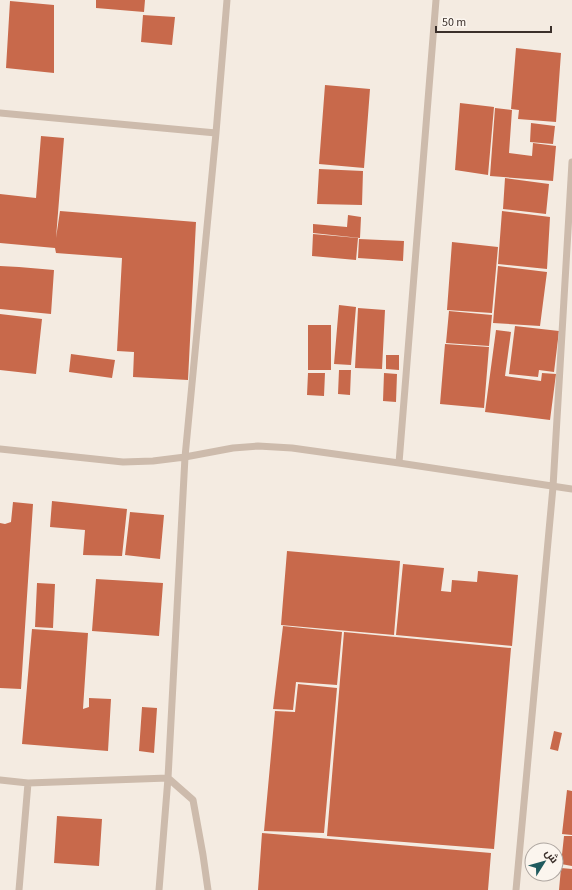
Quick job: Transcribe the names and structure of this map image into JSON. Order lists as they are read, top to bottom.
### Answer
{
  "scale_bar": "50 m",
  "north": "top right"
}
